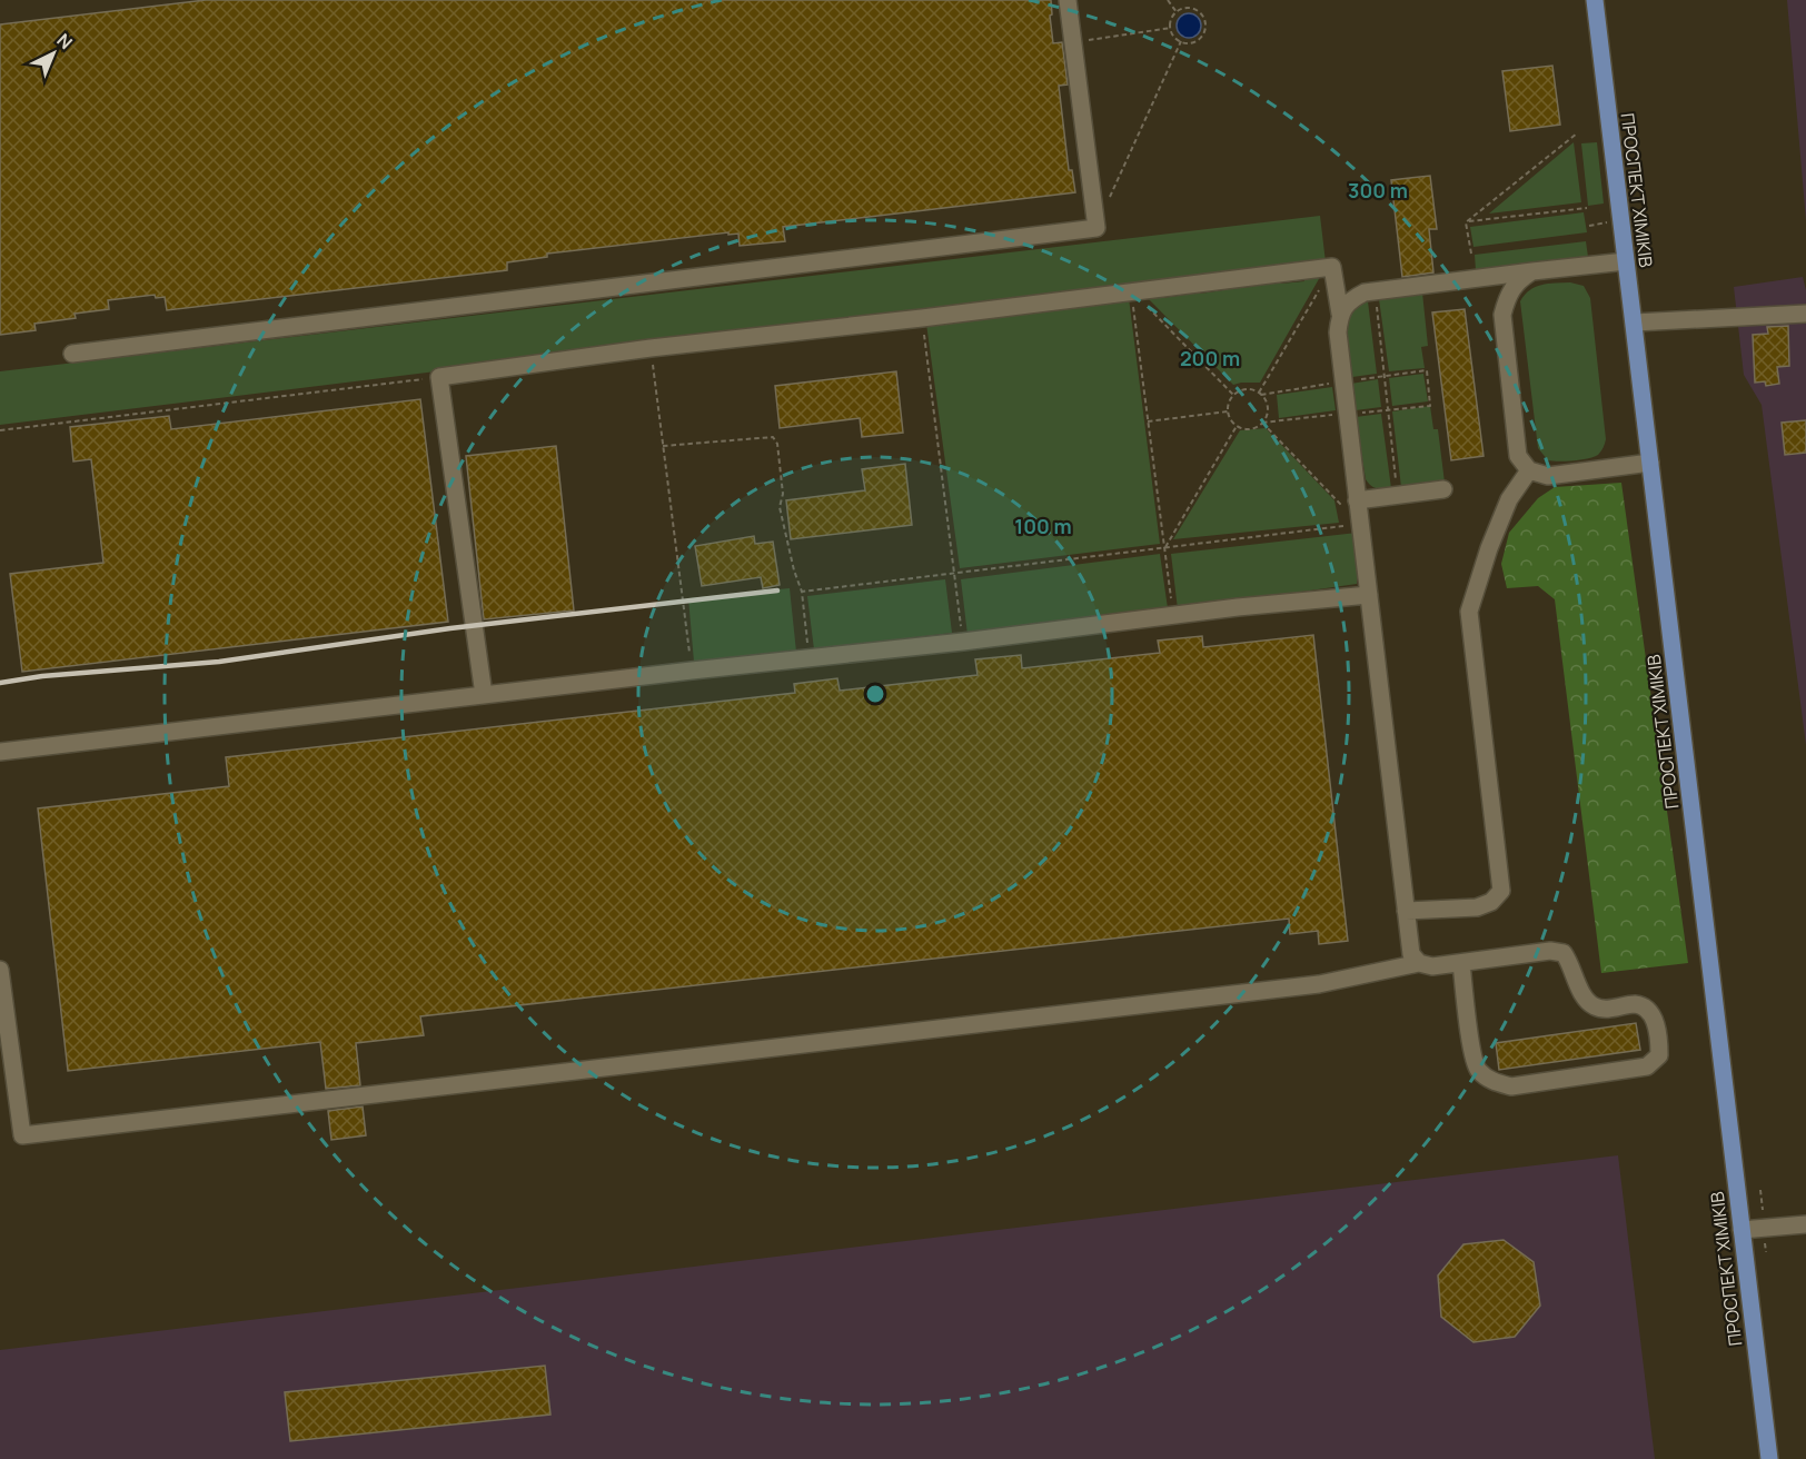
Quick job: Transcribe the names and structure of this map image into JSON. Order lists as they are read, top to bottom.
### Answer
{
  "streets": {
    "main road": ["ПРОСПЕКТ ХІМІКІВ"]
  },
  "north": "top right",
  "rings": ["300 m", "200 m", "100 m"]
}
